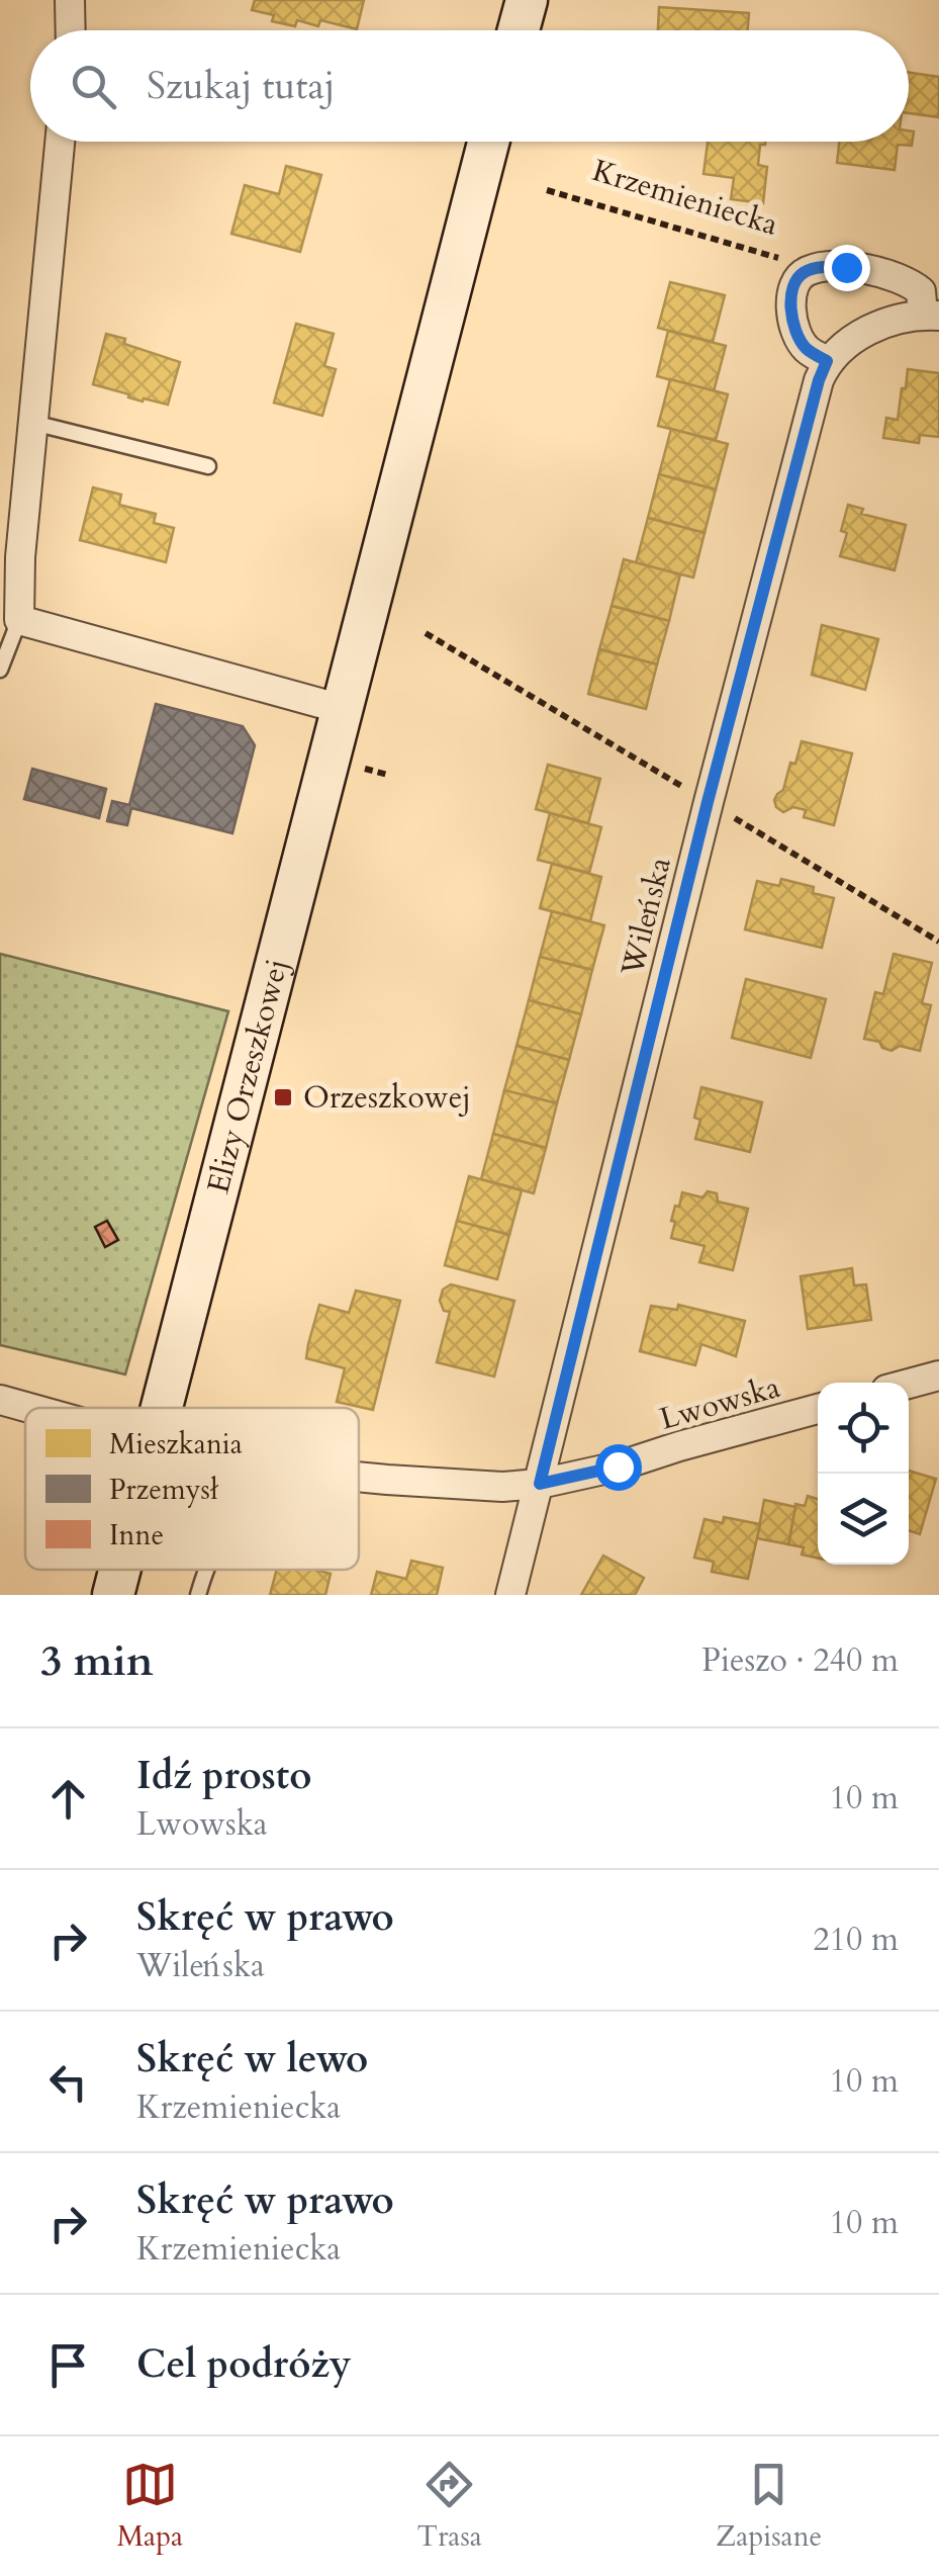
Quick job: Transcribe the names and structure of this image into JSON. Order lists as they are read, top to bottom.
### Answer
{
  "streets": {
    "street": [
      "Krzemieniecka",
      "Wileńska",
      "Elizy Orzeszkowej",
      "Lwowska"
    ]
  },
  "crossings": [
    ["Krzemieniecka", "Wileńska"],
    ["Wileńska", "Lwowska"]
  ],
  "places": {
    "transit": ["Orzeszkowej"]
  },
  "legend": ["Mieszkania", "Przemysł", "Inne"],
  "page": {
    "search": "Szukaj tutaj",
    "heading": ["3 min", "Pieszo · 240 m"],
    "list": [
      ["Idź prosto", "Lwowska", "10 m"],
      ["Skręć w prawo", "Wileńska", "210 m"],
      ["Skręć w lewo", "Krzemieniecka", "10 m"],
      ["Skręć w prawo", "Krzemieniecka", "10 m"],
      "Cel podróży"
    ],
    "nav": ["Mapa", "Trasa", "Zapisane"]
  }
}
